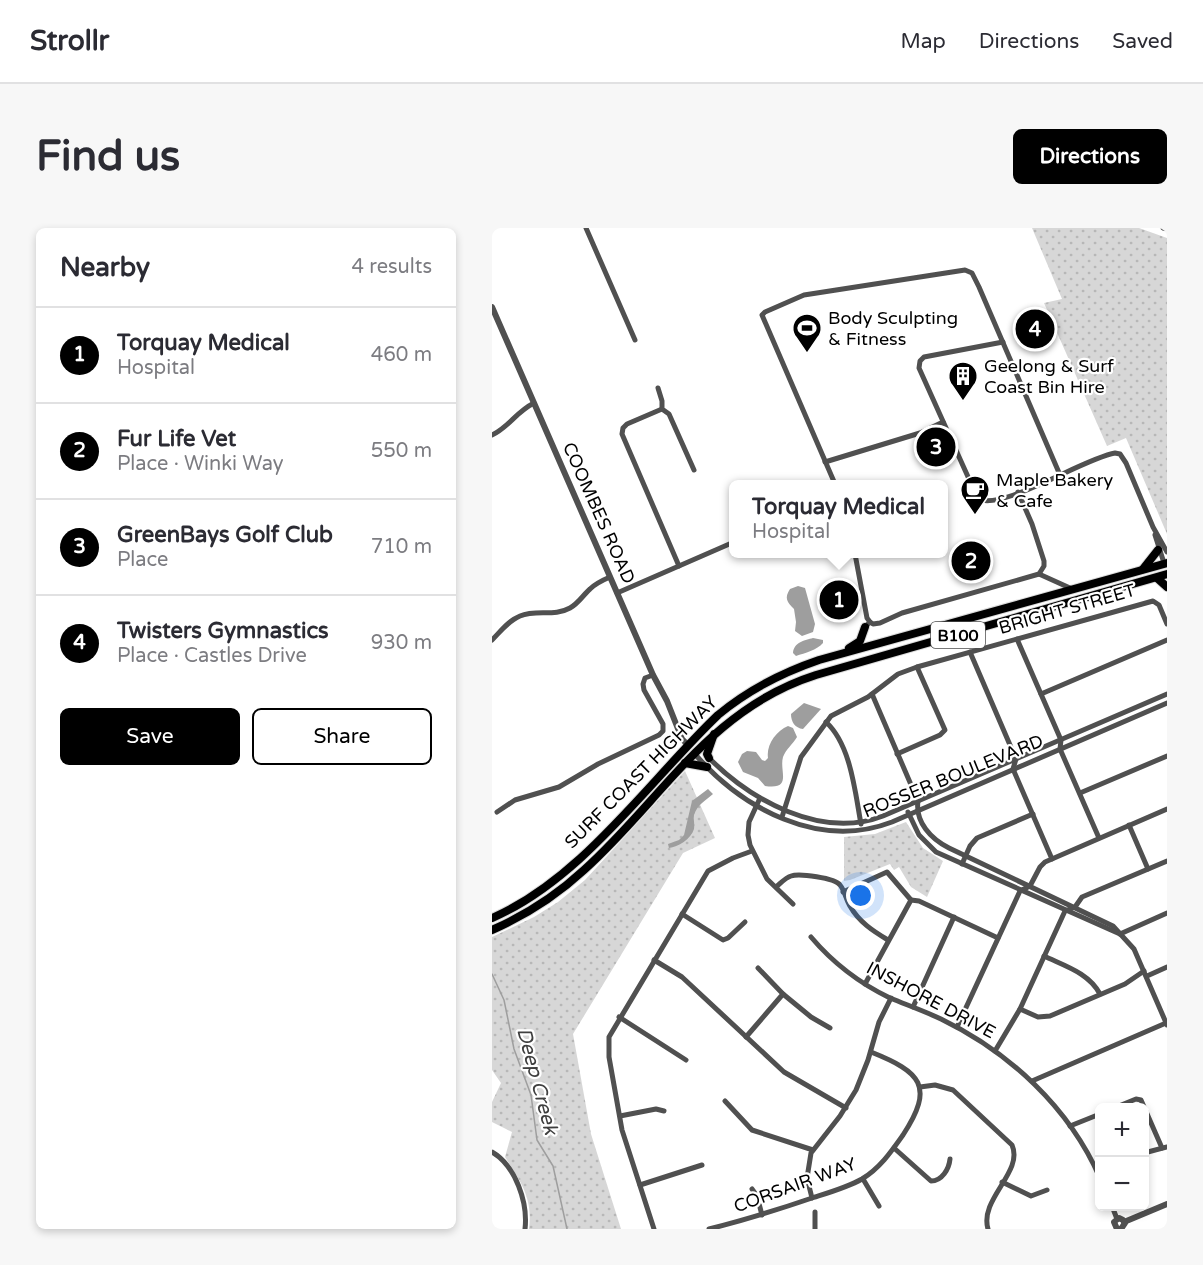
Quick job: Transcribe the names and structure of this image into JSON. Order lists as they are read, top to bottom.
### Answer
{
  "streets": {
    "main road": ["B100", "SURF COAST HIGHWAY"],
    "street": [
      "COOMBES ROAD",
      "BRIGHT STREET",
      "ROSSER BOULEVARD",
      "INSHORE DRIVE",
      "CORSAIR WAY"
    ]
  },
  "crossings": [
    ["COOMBES ROAD", "SURF COAST HIGHWAY"],
    ["BRIGHT STREET", "ROSSER BOULEVARD"],
    ["SURF COAST HIGHWAY", "ROSSER BOULEVARD"]
  ],
  "water": ["Deep Creek"],
  "places": {
    "sports": ["Body Sculpting & Fitness"],
    "building": ["Geelong & Surf Coast Bin Hire"],
    "cafe": ["Maple Bakery & Cafe"]
  },
  "page": {
    "header": "Strollr",
    "nav": ["Map", "Directions", "Saved"],
    "buttons": [
      "Directions",
      ["Save", "Share"]
    ],
    "title": "Find us",
    "heading": ["Nearby", "4 results"],
    "list": [
      {
        "mark": "1",
        "name": "Torquay Medical",
        "note": "Hospital",
        "value": "460 m"
      },
      {
        "mark": "2",
        "name": "Fur Life Vet",
        "note": "Place · Winki Way",
        "value": "550 m"
      },
      {
        "mark": "3",
        "name": "GreenBays Golf Club",
        "note": "Place",
        "value": "710 m"
      },
      {
        "mark": "4",
        "name": "Twisters Gymnastics",
        "note": "Place · Castles Drive",
        "value": "930 m"
      }
    ],
    "pins": [
      "4",
      "3",
      "2",
      "1"
    ],
    "popup": ["Torquay Medical", "Hospital"],
    "map_buttons": ["+", "−"]
  }
}
